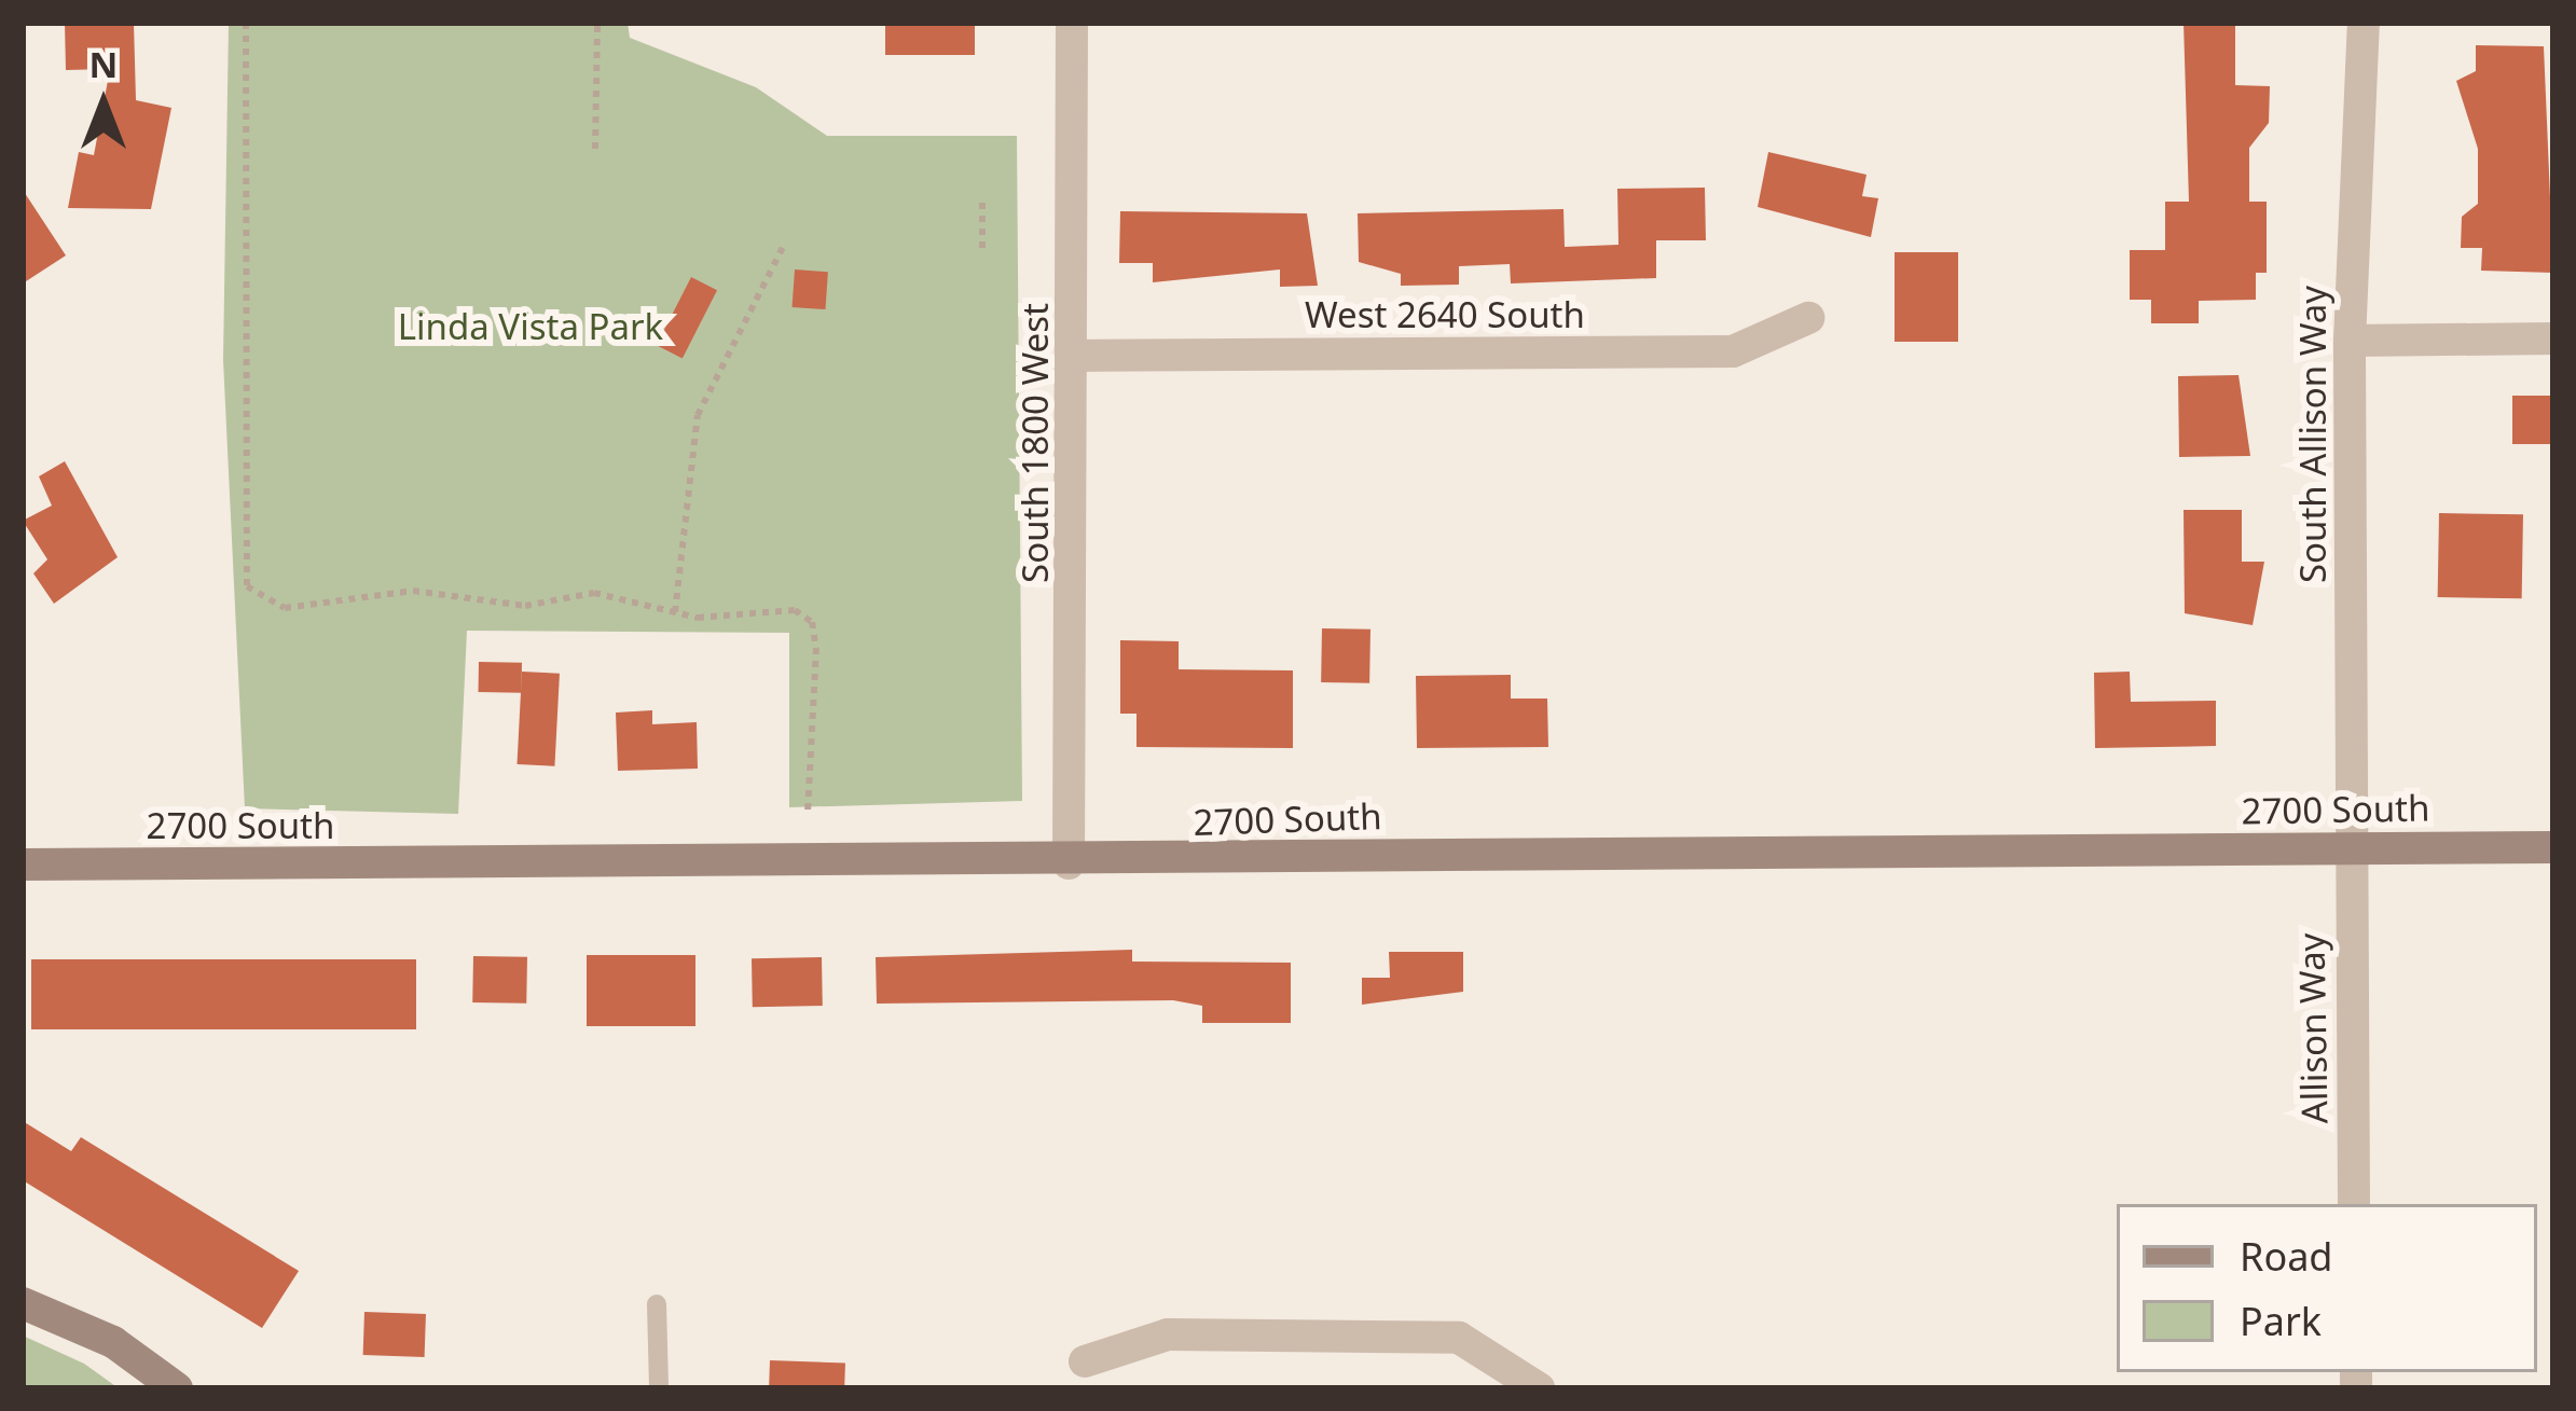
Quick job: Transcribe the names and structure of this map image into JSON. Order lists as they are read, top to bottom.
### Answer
{
  "streets": {
    "main road": ["2700 South"],
    "street": [
      "West 2640 South",
      "South Allison Way",
      "South 1800 West",
      "Allison Way"
    ]
  },
  "crossings": [
    ["West 2640 South", "South 1800 West"],
    ["South Allison Way", "2700 South"],
    ["South Allison Way", "Allison Way"],
    ["South 1800 West", "2700 South"],
    ["2700 South", "Allison Way"]
  ],
  "parks": ["Linda Vista Park"],
  "legend": ["Road", "Park"],
  "north": "top"
}
